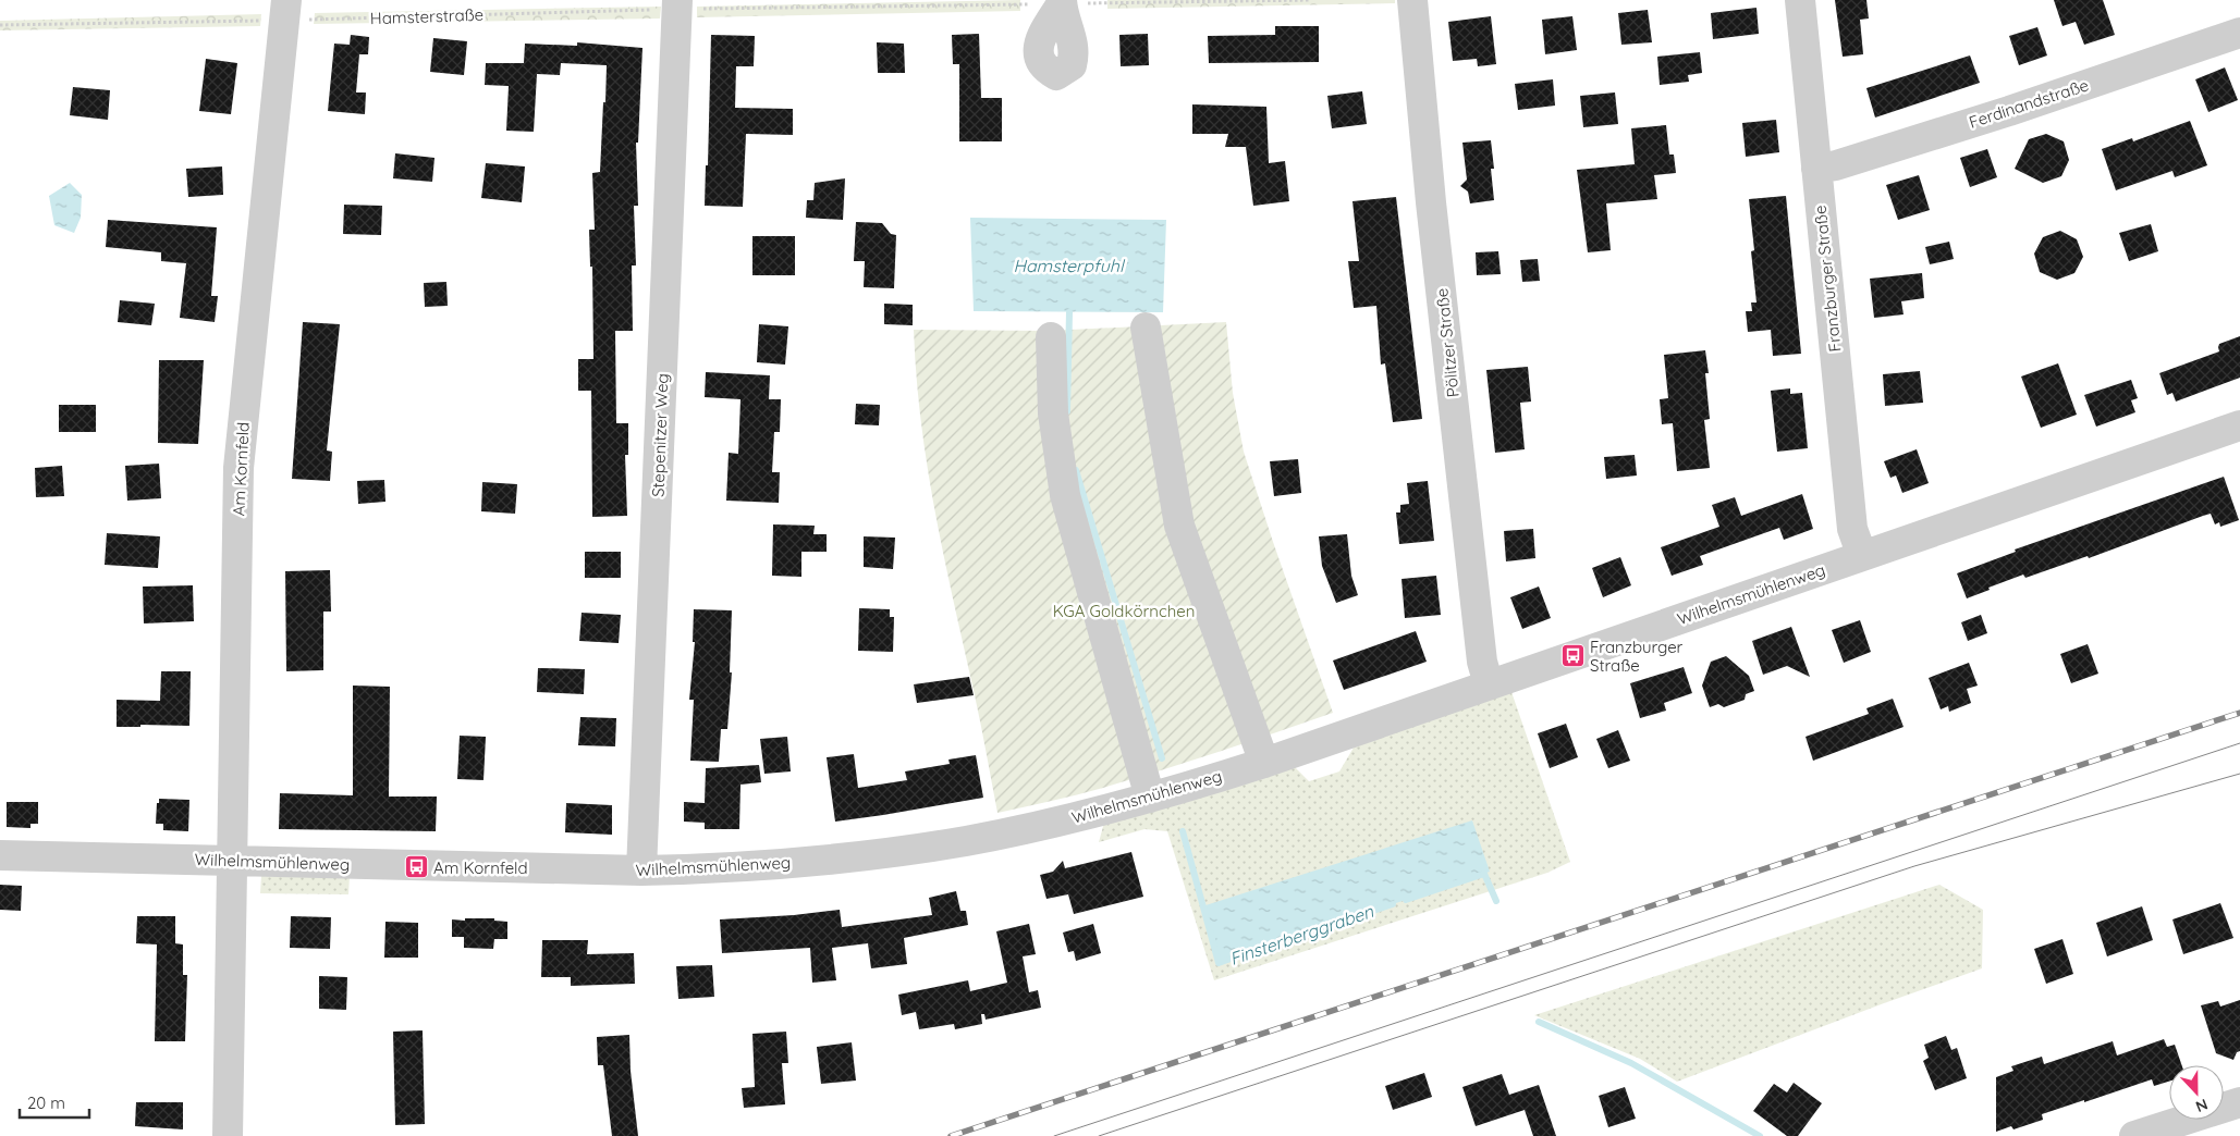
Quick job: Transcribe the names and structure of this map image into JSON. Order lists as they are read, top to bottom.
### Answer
{
  "streets": {
    "street": [
      "Ferdinandstraße",
      "Franzburger Straße",
      "Pölitzer Straße",
      "Stepenitzer Weg",
      "Am Kornfeld",
      "Wilhelmsmühlenweg"
    ],
    "path": ["Hamsterstraße"]
  },
  "crossings": [
    ["Hamsterstraße", "Stepenitzer Weg"],
    ["Hamsterstraße", "Am Kornfeld"],
    ["Ferdinandstraße", "Franzburger Straße"],
    ["Franzburger Straße", "Wilhelmsmühlenweg"],
    ["Pölitzer Straße", "Wilhelmsmühlenweg"],
    ["Stepenitzer Weg", "Wilhelmsmühlenweg"],
    ["Am Kornfeld", "Wilhelmsmühlenweg"]
  ],
  "water": ["Hamsterpfuhl", "Finsterberggraben"],
  "parks": ["KGA Goldkörnchen"],
  "places": {
    "bus stop": ["Franzburger Straße", "Am Kornfeld"]
  },
  "scale_bar": "20 m",
  "north": "bottom"
}
